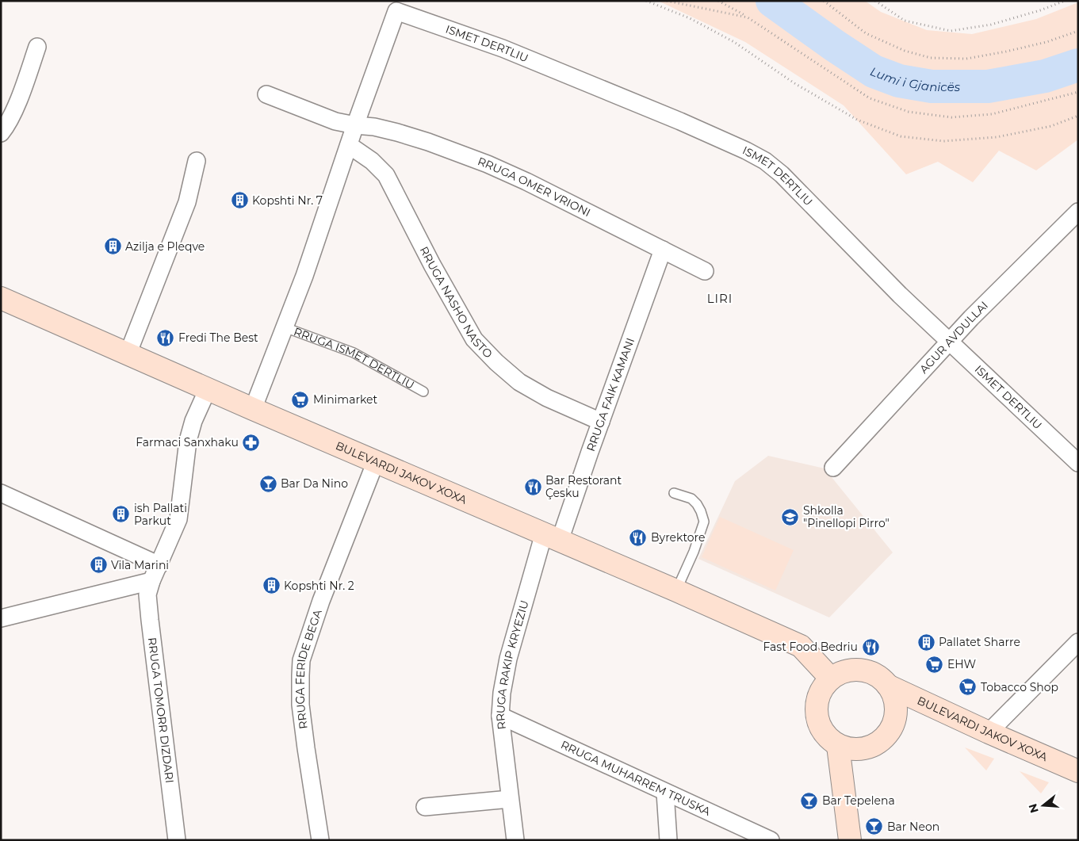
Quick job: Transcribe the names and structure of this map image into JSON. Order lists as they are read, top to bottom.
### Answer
{
  "streets": {
    "main road": ["BULEVARDI JAKOV XOXA"],
    "street": [
      "ISMET DERTLIU",
      "RRUGA OMER VRIONI",
      "RRUGA NASHO NASTO",
      "AGUR AVDULLAI",
      "RRUGA ISMET DERTLIU",
      "RRUGA FAIK KAMANI",
      "RRUGA RAKIP KRYEZIU",
      "RRUGA FERIDE BEGA",
      "RRUGA TOMORR DIZDARI",
      "RRUGA MUHARREM TRUSKA"
    ]
  },
  "crossings": [
    ["ISMET DERTLIU", "AGUR AVDULLAI"],
    ["ISMET DERTLIU", "RRUGA ISMET DERTLIU"],
    ["RRUGA OMER VRIONI", "RRUGA ISMET DERTLIU"],
    ["RRUGA OMER VRIONI", "RRUGA FAIK KAMANI"],
    ["RRUGA NASHO NASTO", "RRUGA ISMET DERTLIU"],
    ["RRUGA NASHO NASTO", "RRUGA FAIK KAMANI"],
    ["RRUGA ISMET DERTLIU", "BULEVARDI JAKOV XOXA"],
    ["RRUGA FAIK KAMANI", "BULEVARDI JAKOV XOXA"],
    ["RRUGA FAIK KAMANI", "RRUGA RAKIP KRYEZIU"],
    ["BULEVARDI JAKOV XOXA", "RRUGA RAKIP KRYEZIU"],
    ["BULEVARDI JAKOV XOXA", "RRUGA FERIDE BEGA"],
    ["BULEVARDI JAKOV XOXA", "RRUGA TOMORR DIZDARI"],
    ["RRUGA RAKIP KRYEZIU", "RRUGA MUHARREM TRUSKA"]
  ],
  "districts": ["LIRI"],
  "water": ["Lumi i Gjanicës"],
  "places": {
    "building": [
      "Kopshti Nr. 7",
      "Azilja e Pleqve",
      "ish Pallati Parkut",
      "Vila Marini",
      "Kopshti Nr. 2",
      "Pallatet Sharre"
    ],
    "restaurant": [
      "Fredi The Best",
      "Bar Restorant Çesku",
      "Byrektore",
      "Fast Food Bedriu"
    ],
    "supermarket": ["Minimarket", "EHW", "Tobacco Shop"],
    "pharmacy": ["Farmaci Sanxhaku"],
    "bar": ["Bar Da Nino", "Bar Tepelena", "Bar Neon"],
    "school or university": ["Shkolla \"Pinellopi Pirro\""]
  },
  "north": "left"
}
